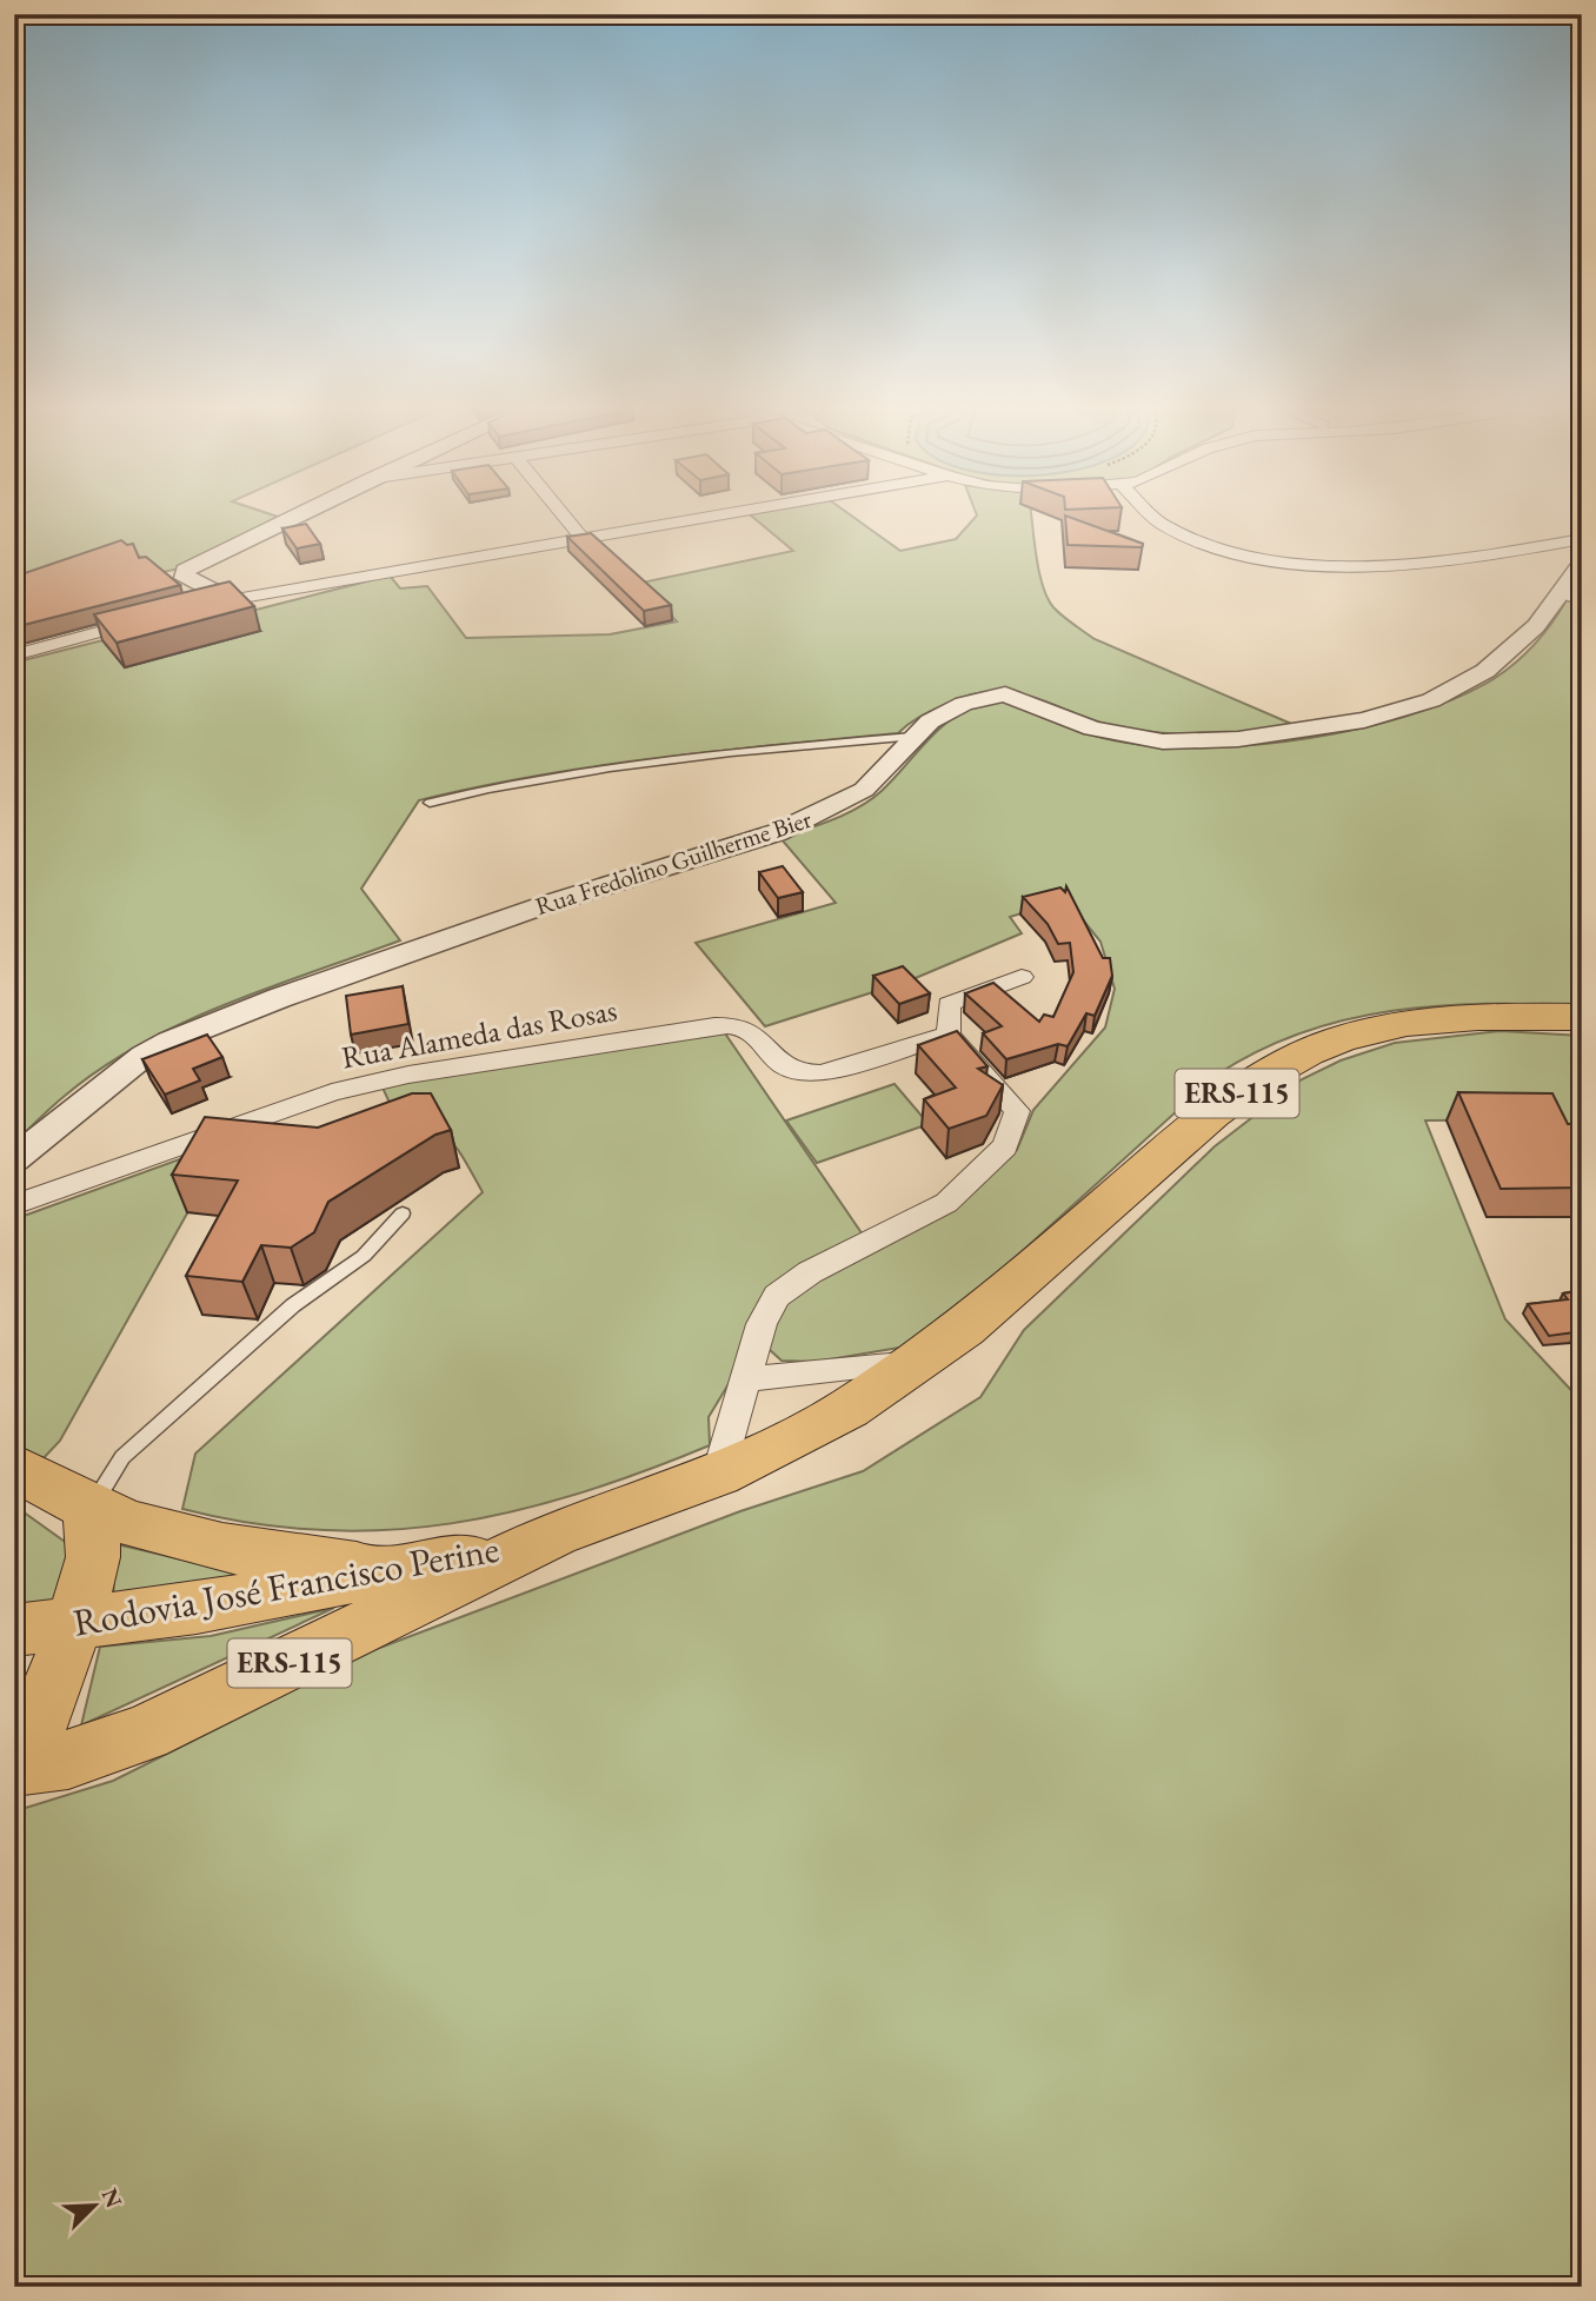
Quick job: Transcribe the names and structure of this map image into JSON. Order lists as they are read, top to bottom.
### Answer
{
  "streets": {
    "main road": ["ERS-115", "Rodovia José Francisco Perine"],
    "street": ["Rua Fredolino Guilherme Bier", "Rua Alameda das Rosas"]
  },
  "north": "top right"
}
